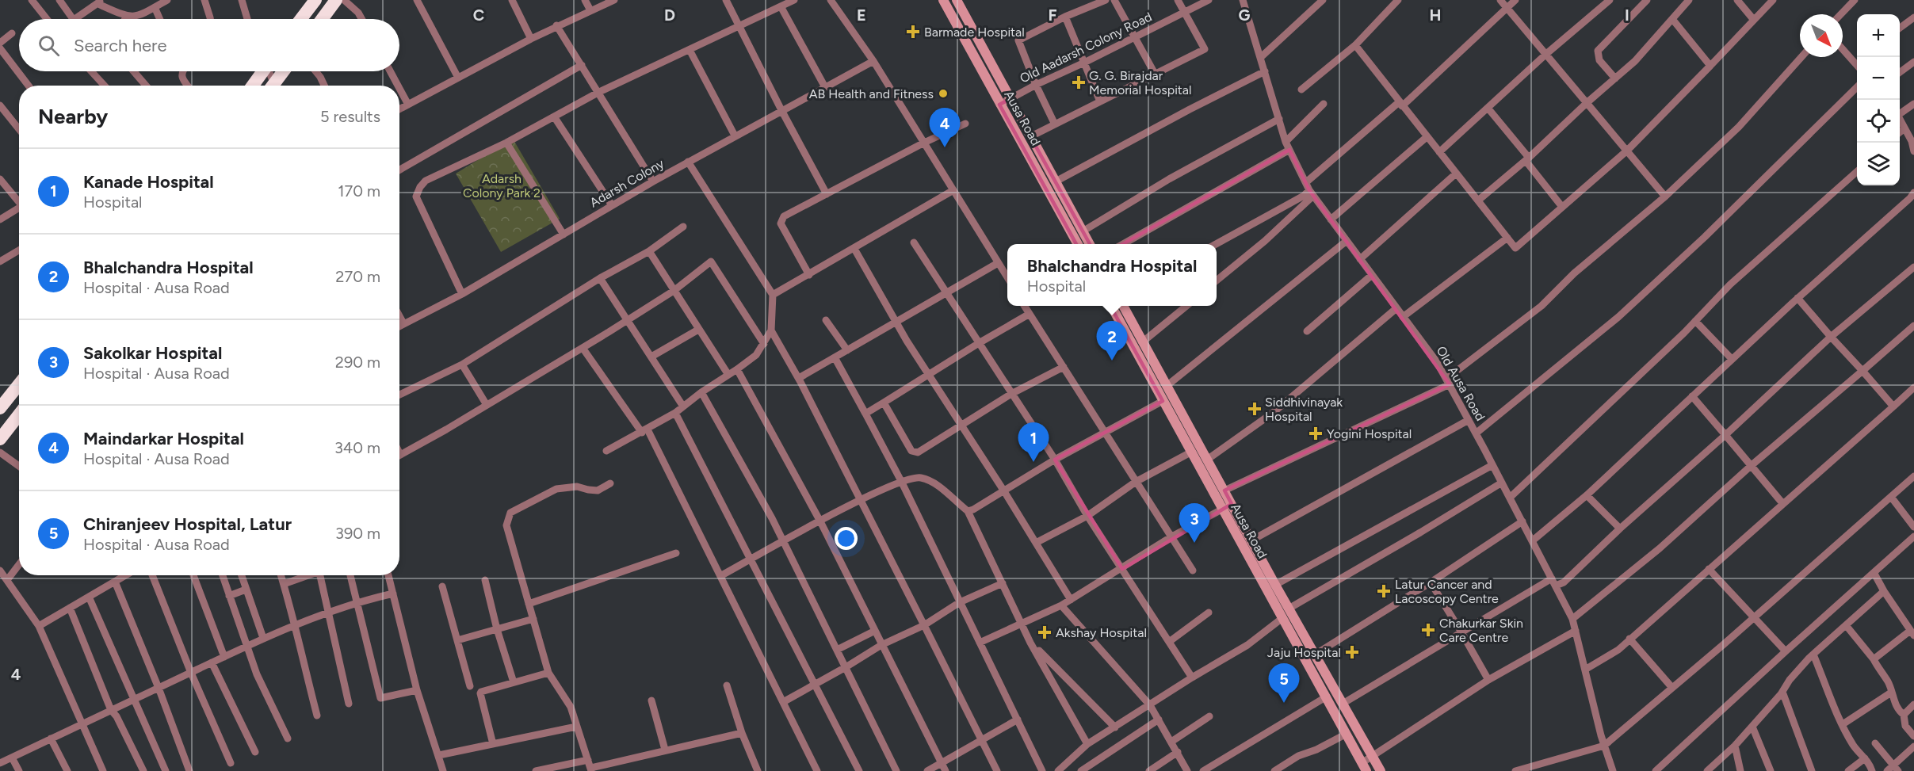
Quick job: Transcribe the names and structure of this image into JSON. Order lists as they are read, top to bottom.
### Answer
{
  "streets": {
    "main road": ["Ausa Road"],
    "street": ["Old Aadarsh Colony Road", "Adarsh Colony", "Old Ausa Road"]
  },
  "crossings": [
    ["Old Aadarsh Colony Road", "Ausa Road"]
  ],
  "parks": ["Adarsh Colony Park 2"],
  "places": {
    "health": [
      "Barmade Hospital",
      "G. G. Birajdar Memorial Hospital",
      "Siddhivinayak Hospital",
      "Yogini Hospital",
      "Latur Cancer and Lacoscopy Centre",
      "Chakurkar Skin Care Centre",
      "Akshay Hospital",
      "Jaju Hospital"
    ],
    "other": ["AB Health and Fitness"]
  },
  "north": "bottom right",
  "page": {
    "map_buttons": ["+", "−"],
    "search": "Search here",
    "heading": ["Nearby", "5 results"],
    "pins": [
      "4",
      "2",
      "1",
      "3",
      "5"
    ],
    "list": [
      {
        "mark": "1",
        "name": "Kanade Hospital",
        "note": "Hospital",
        "value": "170 m"
      },
      {
        "mark": "2",
        "name": "Bhalchandra Hospital",
        "note": "Hospital · Ausa Road",
        "value": "270 m"
      },
      {
        "mark": "3",
        "name": "Sakolkar Hospital",
        "note": "Hospital · Ausa Road",
        "value": "290 m"
      },
      {
        "mark": "4",
        "name": "Maindarkar Hospital",
        "note": "Hospital · Ausa Road",
        "value": "340 m"
      },
      {
        "mark": "5",
        "name": "Chiranjeev Hospital, Latur",
        "note": "Hospital · Ausa Road",
        "value": "390 m"
      }
    ],
    "popup": ["Bhalchandra Hospital", "Hospital"]
  },
  "grid": {
    "columns": [
      "C",
      "D",
      "E",
      "F",
      "G",
      "H",
      "I"
    ],
    "rows": ["4"]
  }
}
